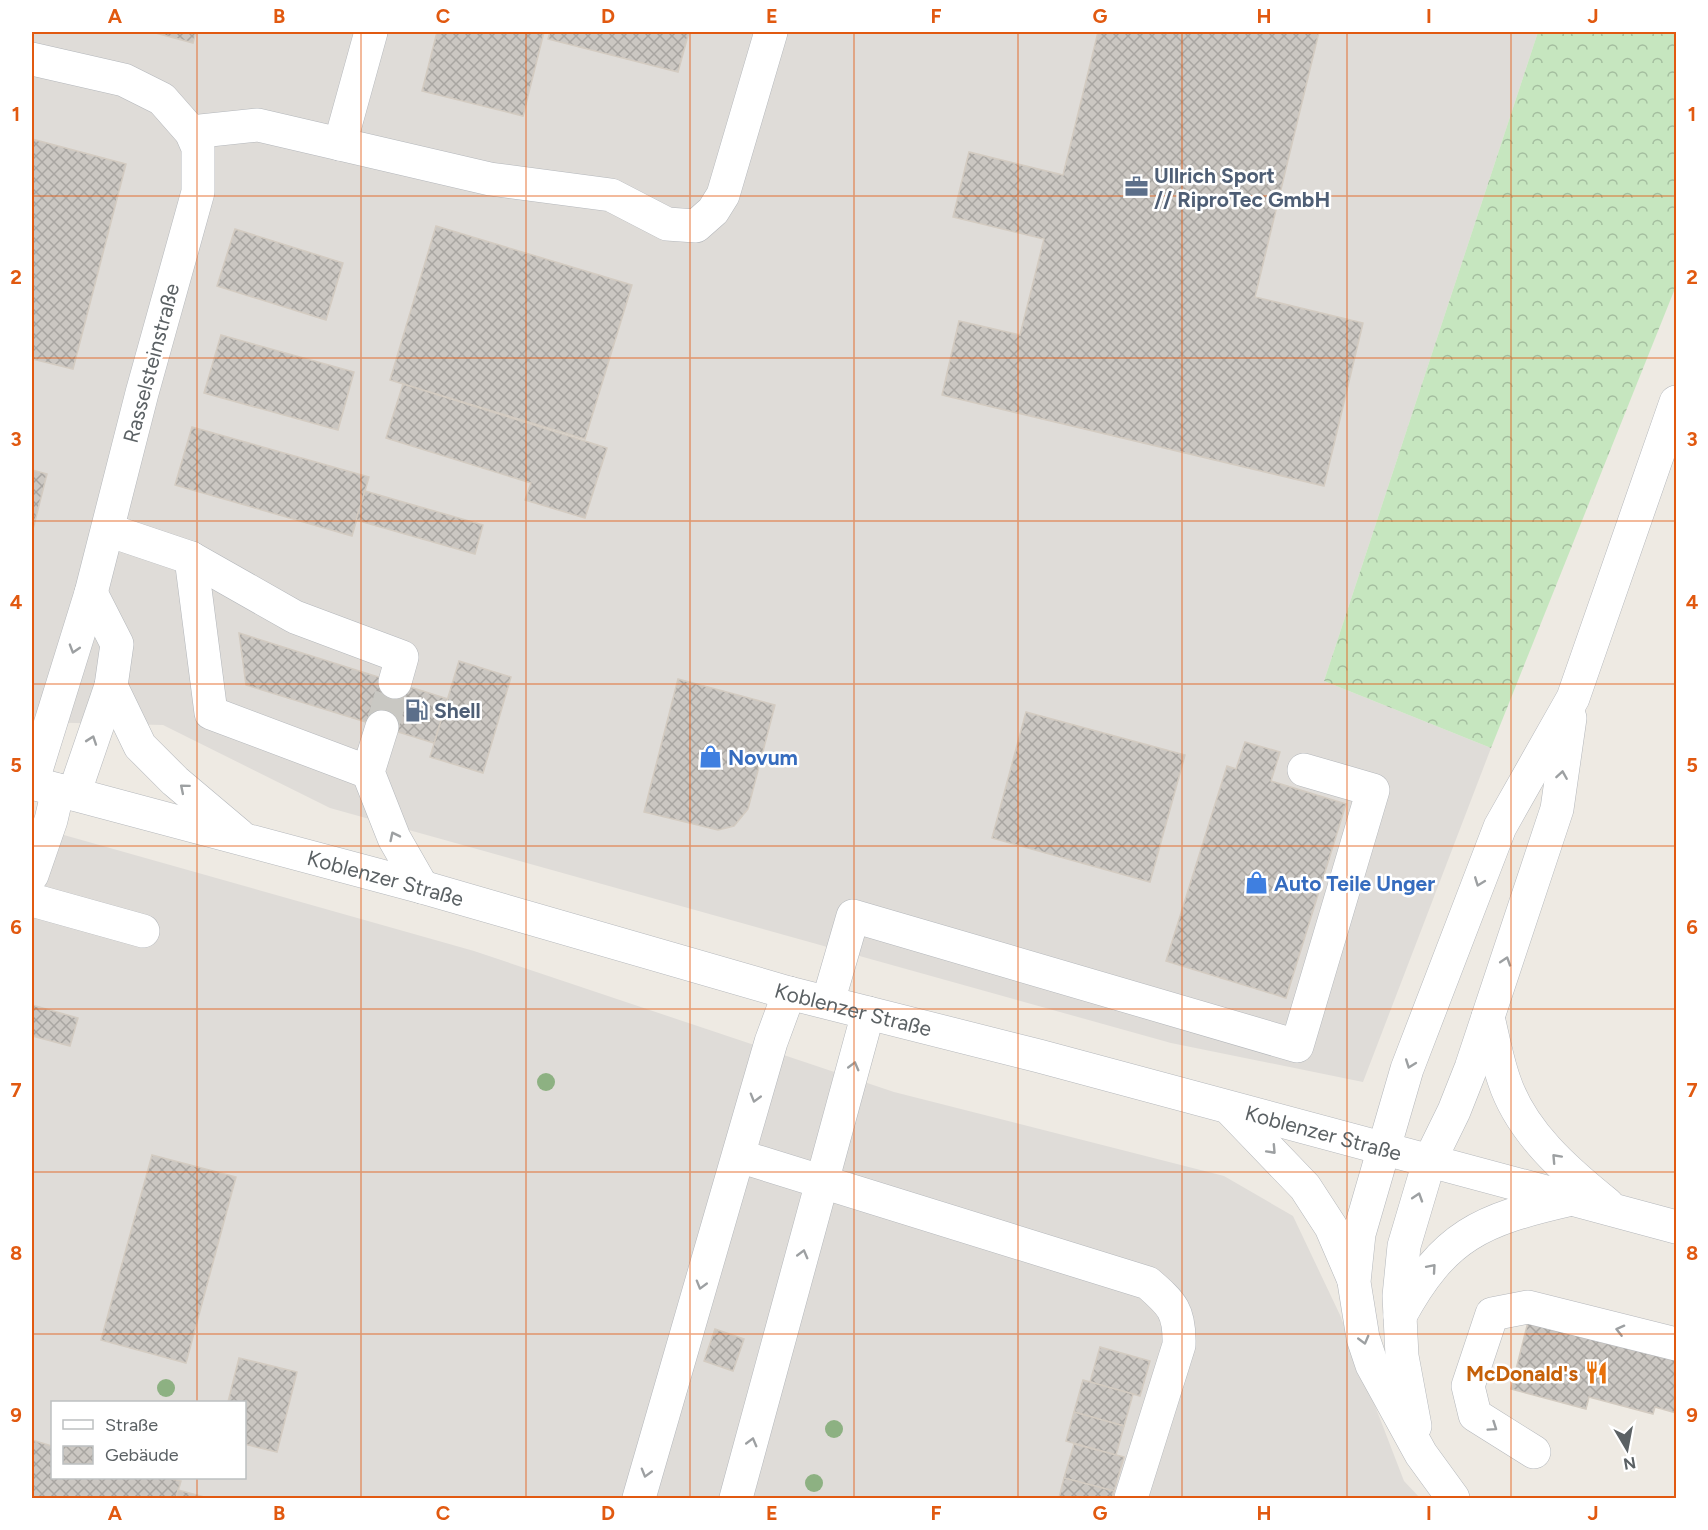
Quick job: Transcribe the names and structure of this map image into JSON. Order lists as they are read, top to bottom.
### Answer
{
  "streets": {
    "street": ["Rasselsteinstraße", "Koblenzer Straße"]
  },
  "crossings": [
    ["Rasselsteinstraße", "Koblenzer Straße"]
  ],
  "places": {
    "office": ["Ullrich Sport // RiproTec GmbH"],
    "fuel station": ["Shell"],
    "shop": ["Novum", "Auto Teile Unger"],
    "restaurant": ["McDonald's"]
  },
  "legend": ["Straße", "Gebäude"],
  "north": "bottom",
  "grid": {
    "columns": [
      "A",
      "B",
      "C",
      "D",
      "E",
      "F",
      "G",
      "H",
      "I",
      "J"
    ],
    "rows": [
      "1",
      "2",
      "3",
      "4",
      "5",
      "6",
      "7",
      "8",
      "9"
    ]
  }
}
